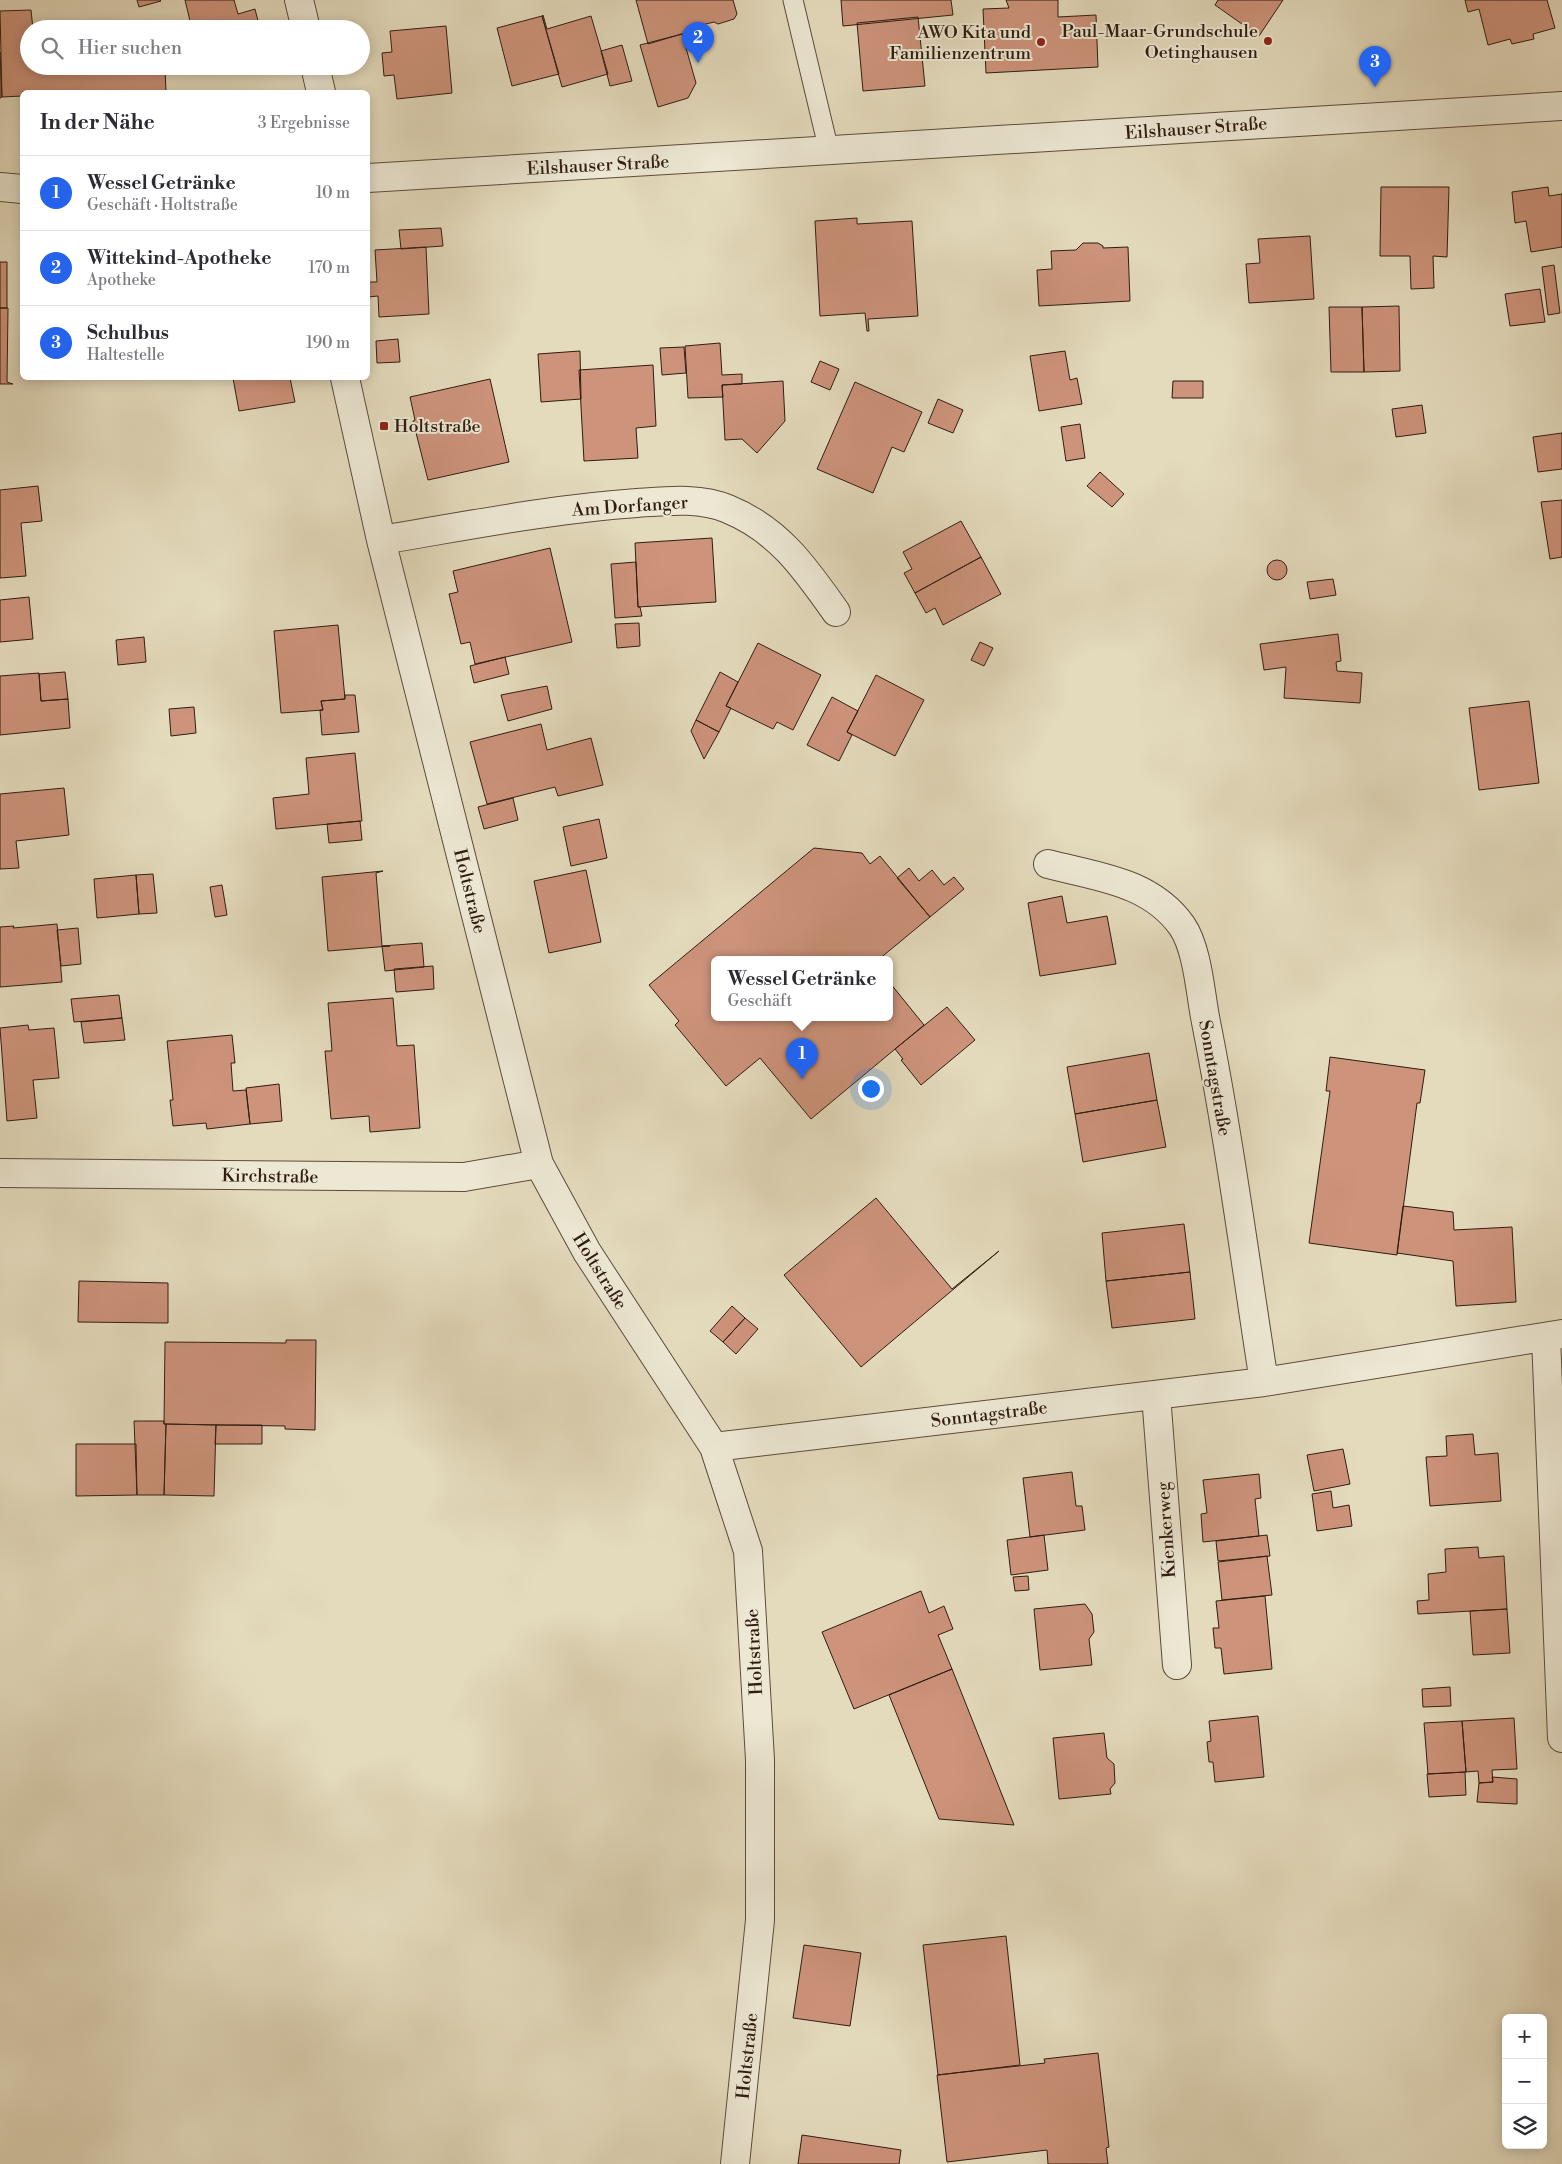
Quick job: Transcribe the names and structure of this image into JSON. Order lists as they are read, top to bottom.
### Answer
{
  "streets": {
    "street": [
      "Eilshauser Straße",
      "Am Dorfanger",
      "Holtstraße",
      "Sonntagstraße",
      "Kirchstraße",
      "Kienkerweg"
    ]
  },
  "crossings": [
    ["Am Dorfanger", "Holtstraße"],
    ["Holtstraße", "Sonntagstraße"],
    ["Holtstraße", "Kirchstraße"],
    ["Sonntagstraße", "Kienkerweg"]
  ],
  "places": {
    "other": ["Paul-Maar-Grundschule Oetinghausen", "AWO Kita und Familienzentrum"],
    "transit": ["Holtstraße"]
  },
  "page": {
    "search": "Hier suchen",
    "pins": ["2", "3", "1"],
    "heading": ["In der Nähe", "3 Ergebnisse"],
    "list": [
      {
        "mark": "1",
        "name": "Wessel Getränke",
        "note": "Geschäft · Holtstraße",
        "value": "10 m"
      },
      {
        "mark": "2",
        "name": "Wittekind-Apotheke",
        "note": "Apotheke",
        "value": "170 m"
      },
      {
        "mark": "3",
        "name": "Schulbus",
        "note": "Haltestelle",
        "value": "190 m"
      }
    ],
    "popup": ["Wessel Getränke", "Geschäft"],
    "map_buttons": ["+", "−"]
  }
}
